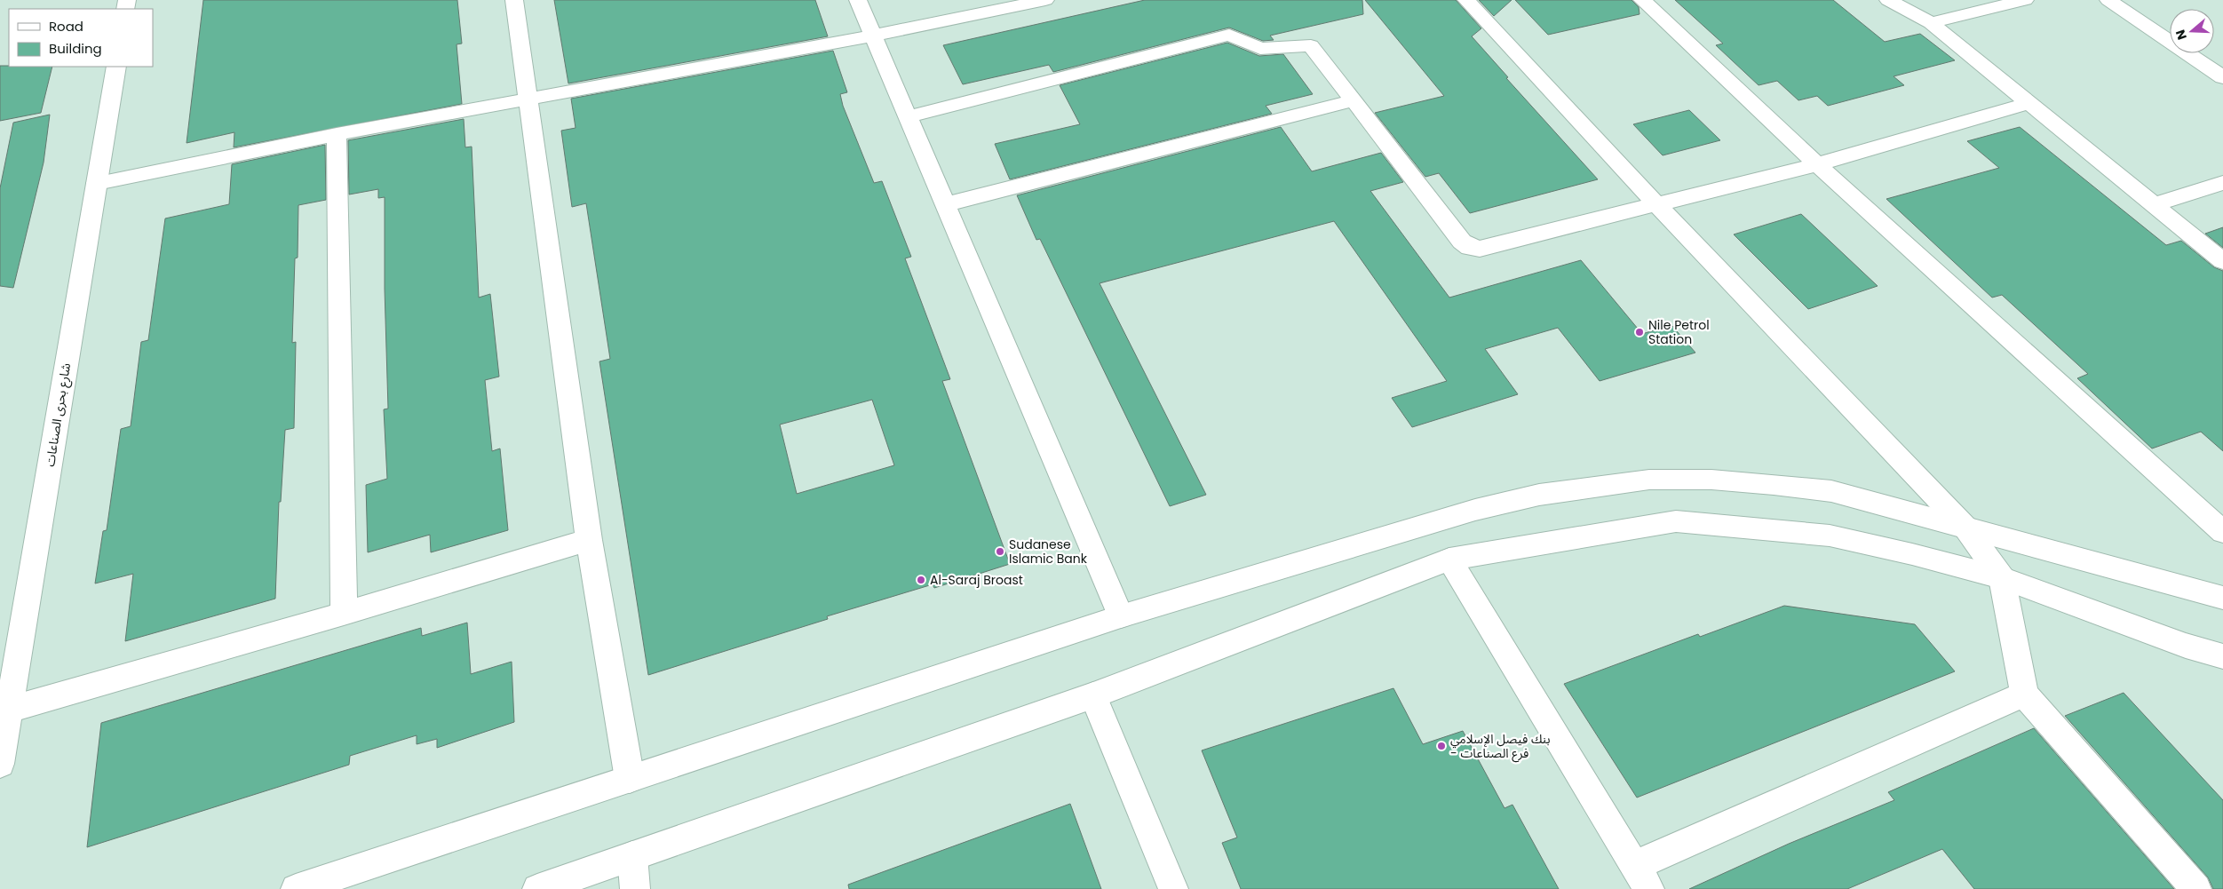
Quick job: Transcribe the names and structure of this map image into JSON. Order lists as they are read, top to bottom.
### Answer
{
  "streets": {
    "street": ["شارع بحرى الصناعات"]
  },
  "places": [
    "Nile Petrol Station",
    "Sudanese Islamic Bank",
    "Al-Saraj Broast",
    "بنك فيصل الإسلامي - فرع الصناعات"
  ],
  "legend": ["Road", "Building"],
  "north": "left"
}
